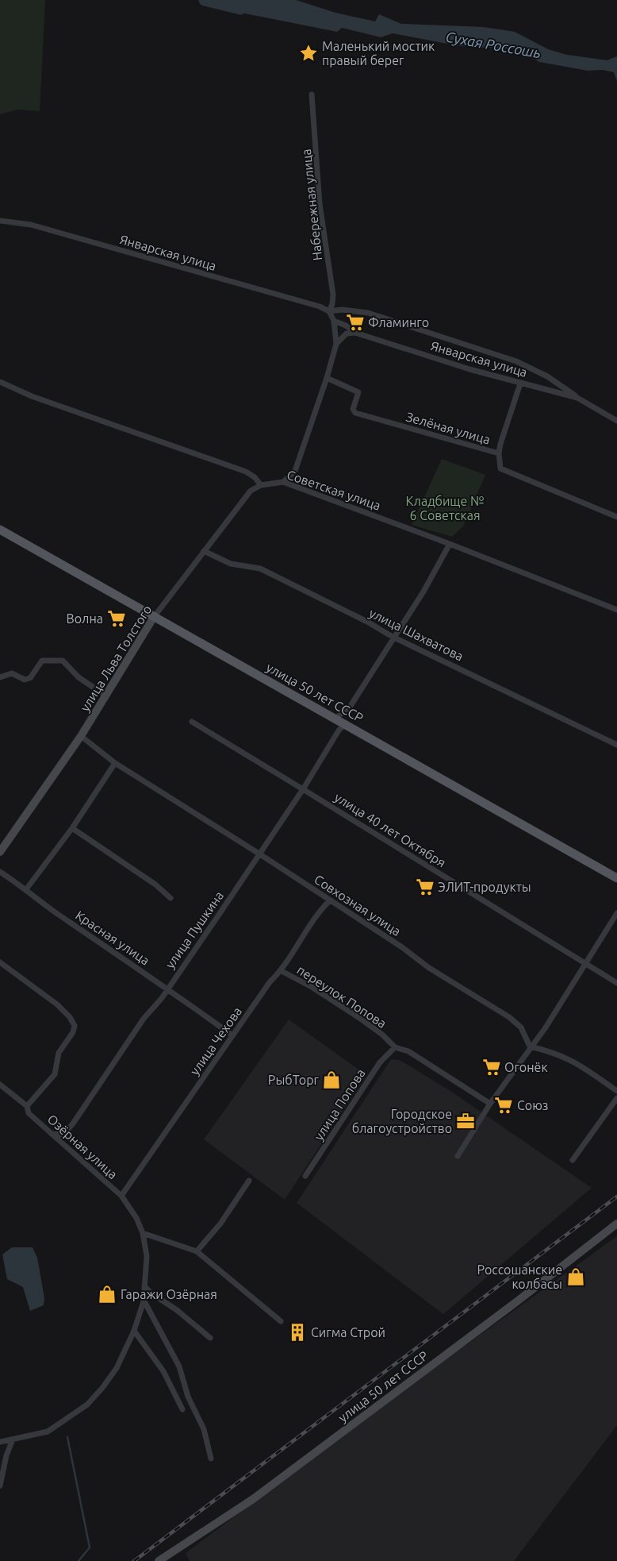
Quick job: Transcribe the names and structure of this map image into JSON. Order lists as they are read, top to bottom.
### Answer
{
  "streets": {
    "main road": ["улица 50 лет СССР"],
    "street": [
      "Набережная улица",
      "Январская улица",
      "Зелёная улица",
      "Советская улица",
      "улица Шахватова",
      "улица Льва Толстого",
      "улица 40 лет Октября",
      "Совхозная улица",
      "улица Пушкина",
      "Красная улица",
      "переулок Попова",
      "улица Чехова",
      "улица Попова",
      "Озёрная улица"
    ]
  },
  "crossings": [
    ["Набережная улица", "Январская улица"],
    ["Советская улица", "улица Льва Толстого"],
    ["улица Шахватова", "улица Льва Толстого"],
    ["улица Льва Толстого", "улица 50 лет СССР"],
    ["улица Льва Толстого", "Совхозная улица"],
    ["улица 50 лет СССР", "улица Пушкина"],
    ["улица 40 лет Октября", "улица Пушкина"],
    ["Совхозная улица", "улица Пушкина"],
    ["Совхозная улица", "улица Чехова"],
    ["улица Пушкина", "Красная улица"],
    ["улица Пушкина", "Озёрная улица"],
    ["Красная улица", "улица Чехова"],
    ["переулок Попова", "улица Чехова"],
    ["переулок Попова", "улица Попова"],
    ["улица Чехова", "Озёрная улица"]
  ],
  "water": ["Сухая Россошь"],
  "parks": ["Кладбище № 6 Советская"],
  "places": {
    "place": ["Маленький мостик правый берег"],
    "supermarket": [
      "Фламинго",
      "Волна",
      "ЭЛИТ-продукты",
      "Огонёк",
      "Союз"
    ],
    "shop": ["РыбТорг", "Россошанские колбасы", "Гаражи Озёрная"],
    "office": ["Городское благоустройство"],
    "building": ["Сигма Строй"]
  }
}
